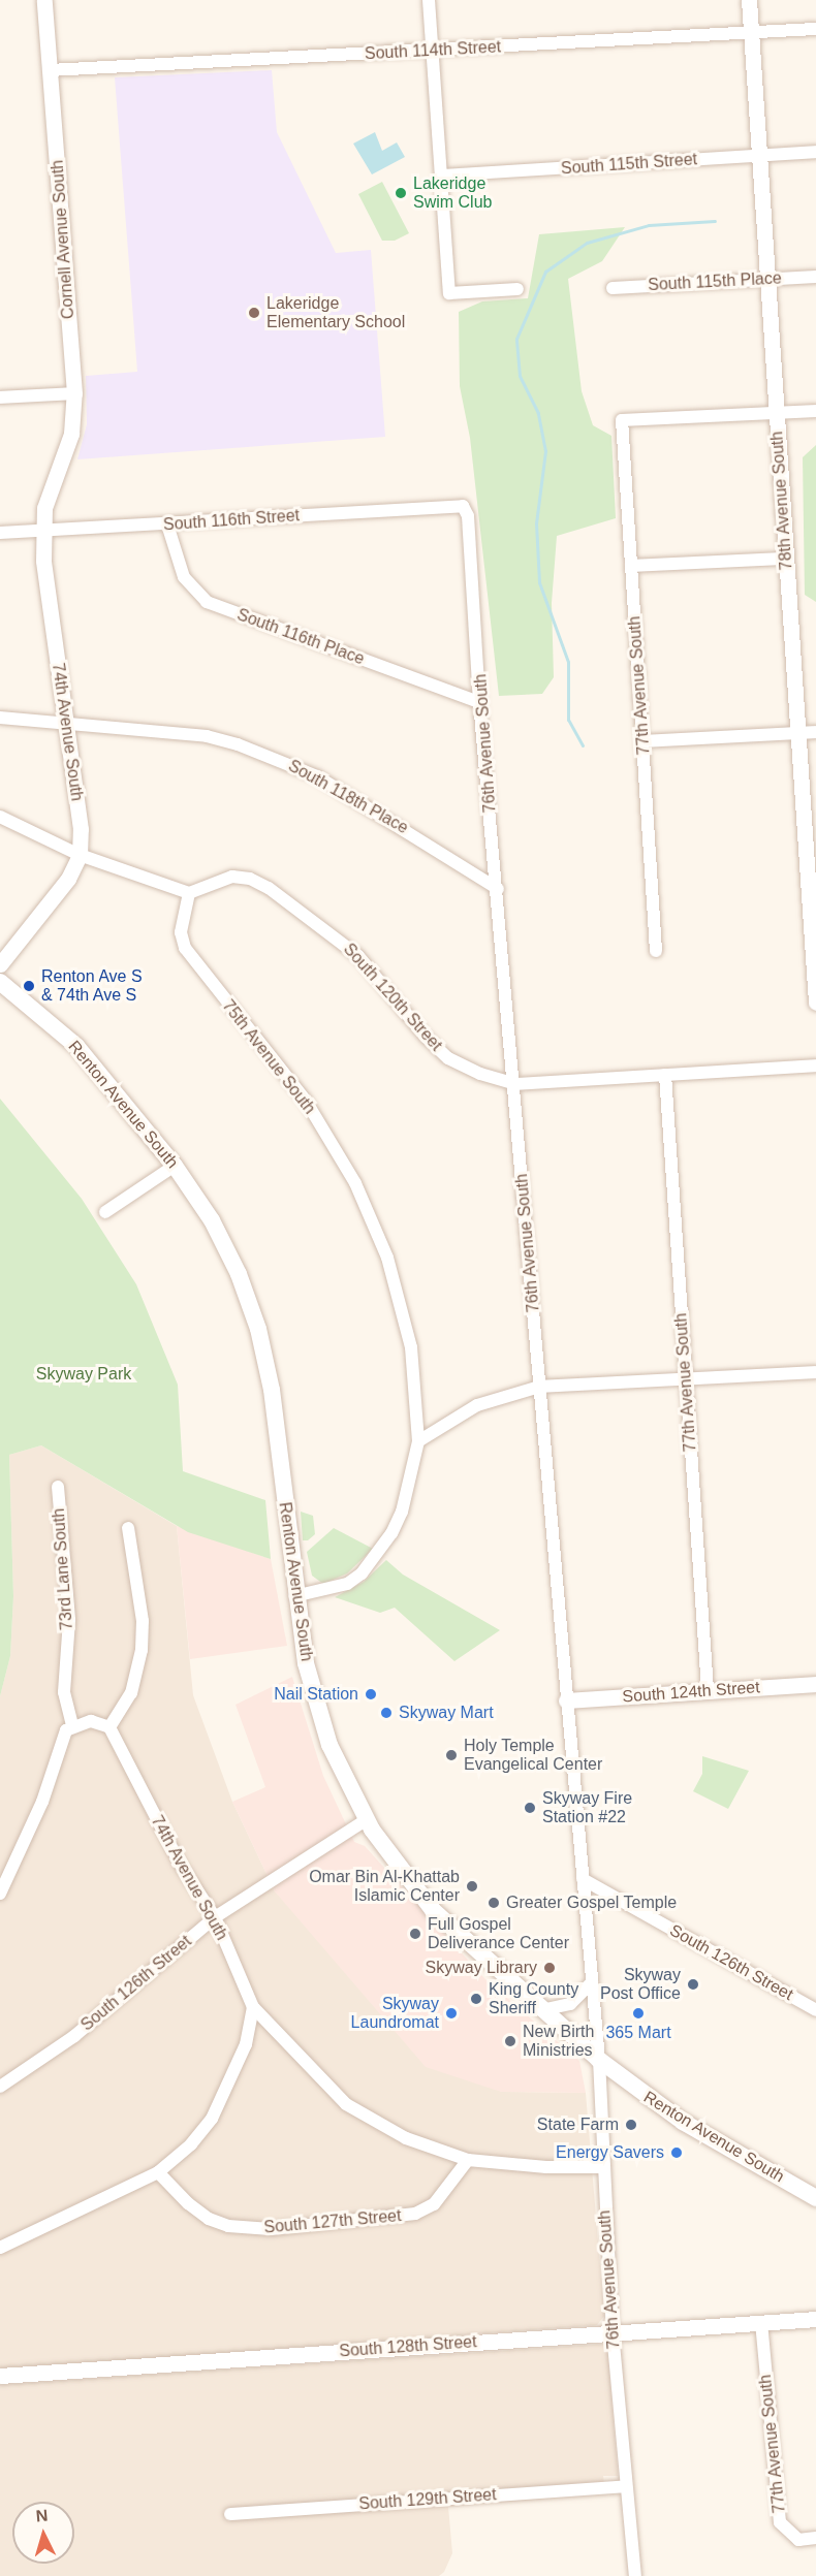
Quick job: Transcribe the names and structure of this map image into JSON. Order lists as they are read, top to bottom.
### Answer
{
  "streets": {
    "main road": ["Renton Avenue South"],
    "street": [
      "South 114th Street",
      "South 115th Street",
      "Cornell Avenue South",
      "South 115th Place",
      "78th Avenue South",
      "South 116th Street",
      "South 116th Place",
      "77th Avenue South",
      "74th Avenue South",
      "76th Avenue South",
      "South 118th Place",
      "South 120th Street",
      "75th Avenue South",
      "73rd Lane South",
      "South 124th Street",
      "South 126th Street",
      "South 127th Street",
      "South 128th Street",
      "South 129th Street"
    ]
  },
  "crossings": [
    ["South 114th Street", "Cornell Avenue South"],
    ["South 114th Street", "78th Avenue South"],
    ["South 115th Street", "78th Avenue South"],
    ["Cornell Avenue South", "74th Avenue South"],
    ["South 115th Place", "78th Avenue South"],
    ["78th Avenue South", "77th Avenue South"],
    ["South 116th Street", "South 116th Place"],
    ["South 116th Street", "74th Avenue South"],
    ["South 116th Street", "76th Avenue South"],
    ["South 116th Place", "76th Avenue South"],
    ["77th Avenue South", "South 120th Street"],
    ["77th Avenue South", "South 124th Street"],
    ["77th Avenue South", "South 128th Street"],
    ["74th Avenue South", "South 118th Place"],
    ["74th Avenue South", "South 126th Street"],
    ["76th Avenue South", "South 118th Place"],
    ["76th Avenue South", "South 120th Street"],
    ["76th Avenue South", "Renton Avenue South"],
    ["76th Avenue South", "South 124th Street"],
    ["76th Avenue South", "South 126th Street"],
    ["76th Avenue South", "South 128th Street"],
    ["76th Avenue South", "South 129th Street"],
    ["South 120th Street", "75th Avenue South"],
    ["75th Avenue South", "Renton Avenue South"],
    ["Renton Avenue South", "South 126th Street"]
  ],
  "parks": ["Skyway Park"],
  "places": [
    "Lakeridge Swim Club",
    "Lakeridge Elementary School",
    "Renton Ave S & 74th Ave S",
    "Nail Station",
    "Skyway Mart",
    "Holy Temple Evangelical Center",
    "Skyway Fire Station #22",
    "Omar Bin Al-Khattab Islamic Center",
    "Greater Gospel Temple",
    "Full Gospel Deliverance Center",
    "Skyway Library",
    "Skyway Post Office",
    "King County Sheriff",
    "Skyway Laundromat",
    "365 Mart",
    "New Birth Ministries",
    "State Farm",
    "Energy Savers"
  ],
  "north": "top"
}
